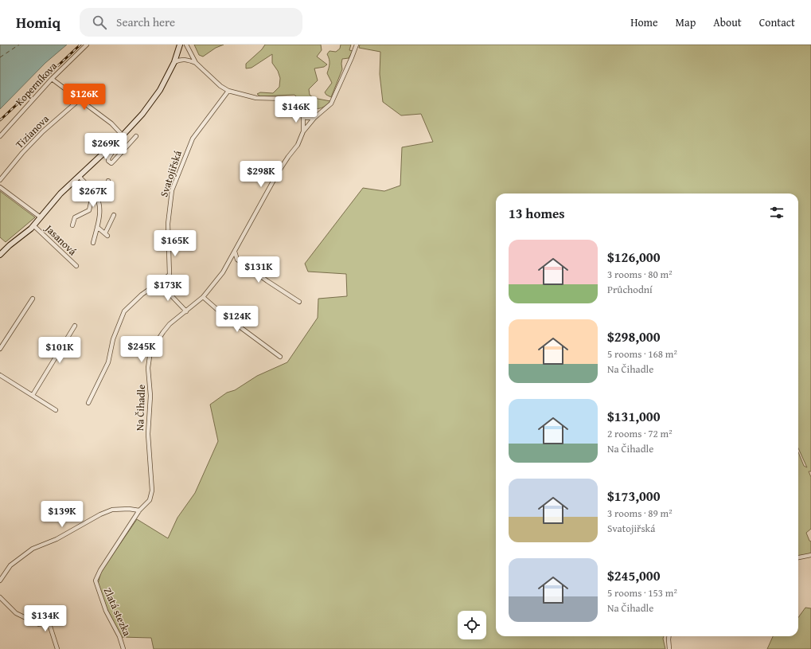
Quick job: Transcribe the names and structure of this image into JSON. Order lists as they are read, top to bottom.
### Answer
{
  "streets": {
    "street": [
      "Koperníkova",
      "Tizianova",
      "Svatojiřská",
      "Jasanová",
      "Na Čihadle",
      "Zlatá stezka"
    ]
  },
  "crossings": [
    ["Na Čihadle", "Zlatá stezka"]
  ],
  "page": {
    "header": "Homiq",
    "search": "Search here",
    "nav": [
      "Home",
      "Map",
      "About",
      "Contact"
    ],
    "price": [
      "$126K",
      "$146K",
      "$269K",
      "$298K",
      "$267K",
      "$165K",
      "$131K",
      "$173K",
      "$124K",
      "$245K",
      "$101K",
      "$139K",
      "$134K"
    ],
    "heading": "13 homes",
    "list": [
      {
        "name": "$126,000",
        "note": "3 rooms · 80 m² · Průchodní"
      },
      {
        "name": "$298,000",
        "note": "5 rooms · 168 m² · Na Čihadle"
      },
      {
        "name": "$131,000",
        "note": "2 rooms · 72 m² · Na Čihadle"
      },
      {
        "name": "$173,000",
        "note": "3 rooms · 89 m² · Svatojiřská"
      },
      {
        "name": "$245,000",
        "note": "5 rooms · 153 m² · Na Čihadle"
      }
    ]
  }
}
